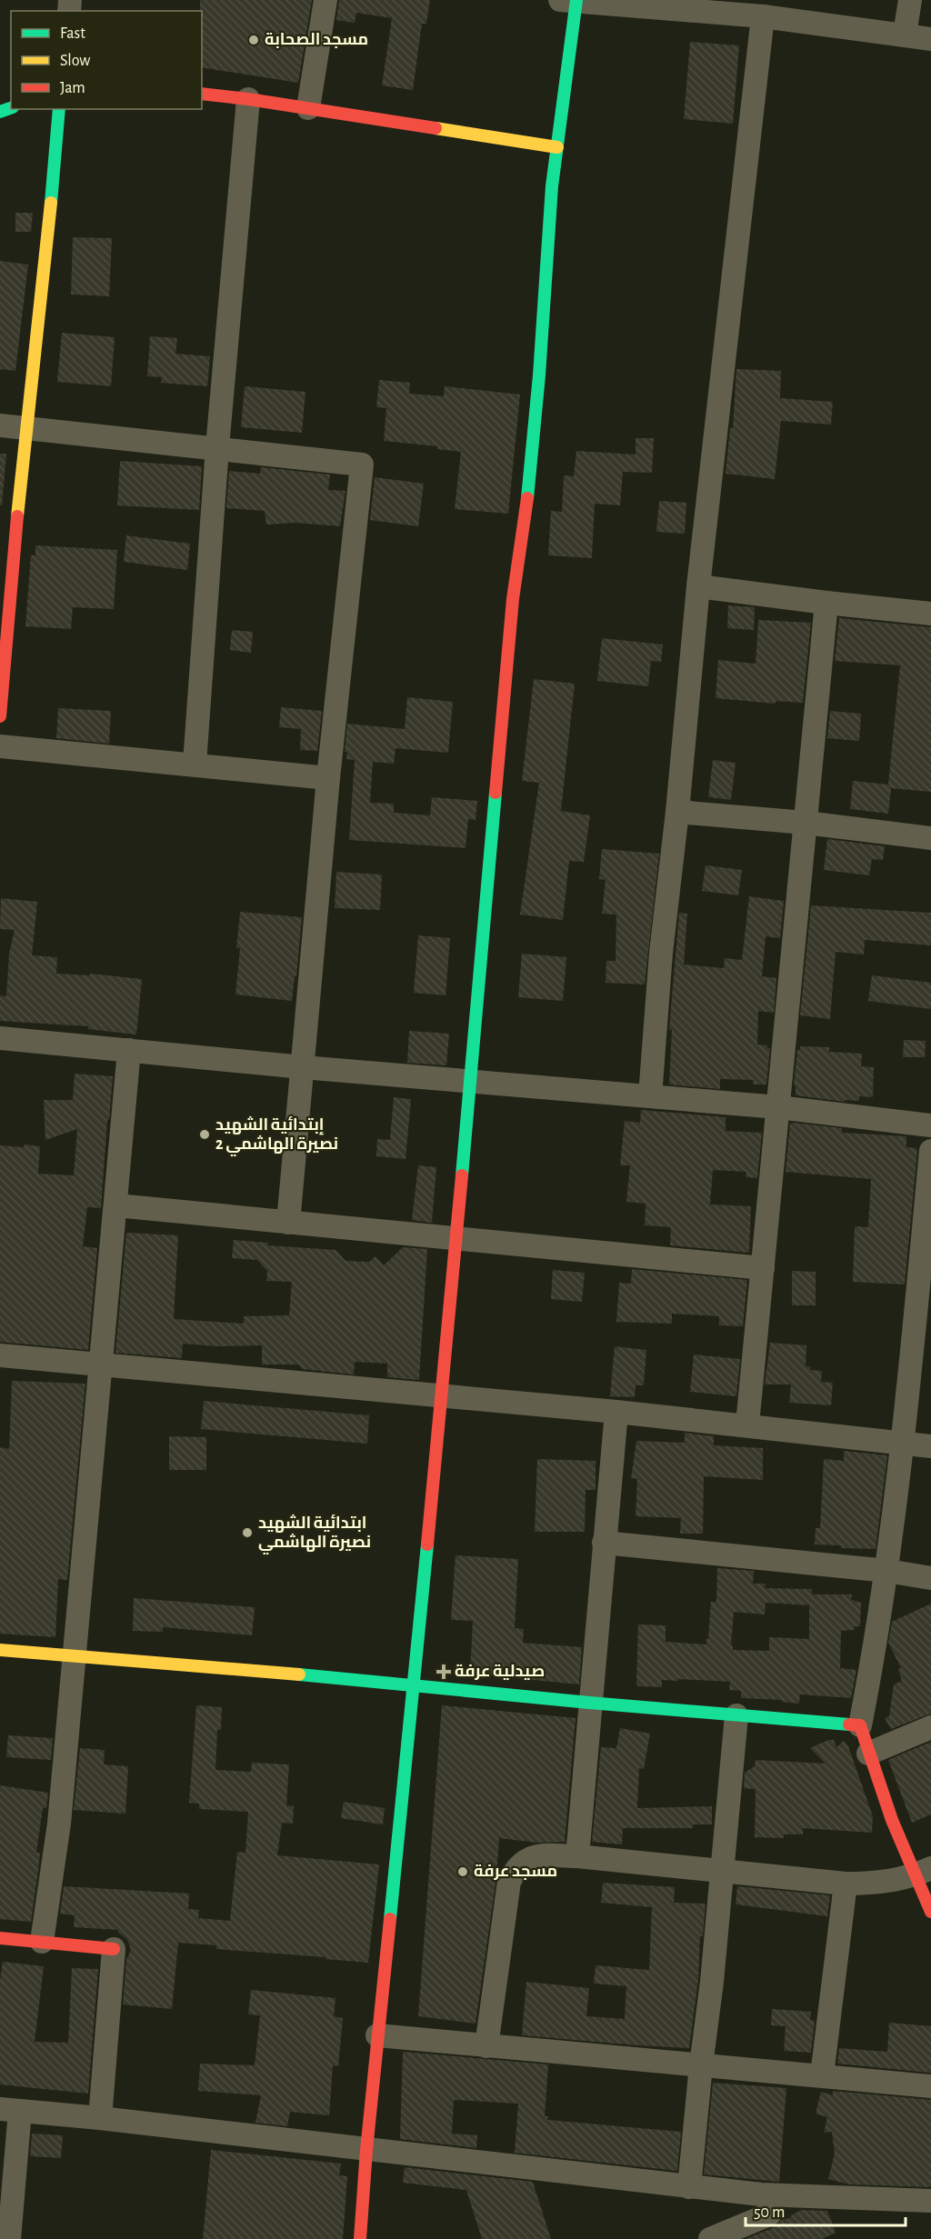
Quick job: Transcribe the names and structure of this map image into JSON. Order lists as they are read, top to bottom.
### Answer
{
  "places": {
    "other": [
      "مسجد الصحابة",
      "إبتدائية الشهيد نصيرة الهاشمي 2",
      "ابتدائية الشهيد نصيرة الهاشمي",
      "مسجد عرفة"
    ],
    "health": ["صيدلية عرفة"]
  },
  "legend": ["Fast", "Slow", "Jam"],
  "scale_bar": "50 m"
}
